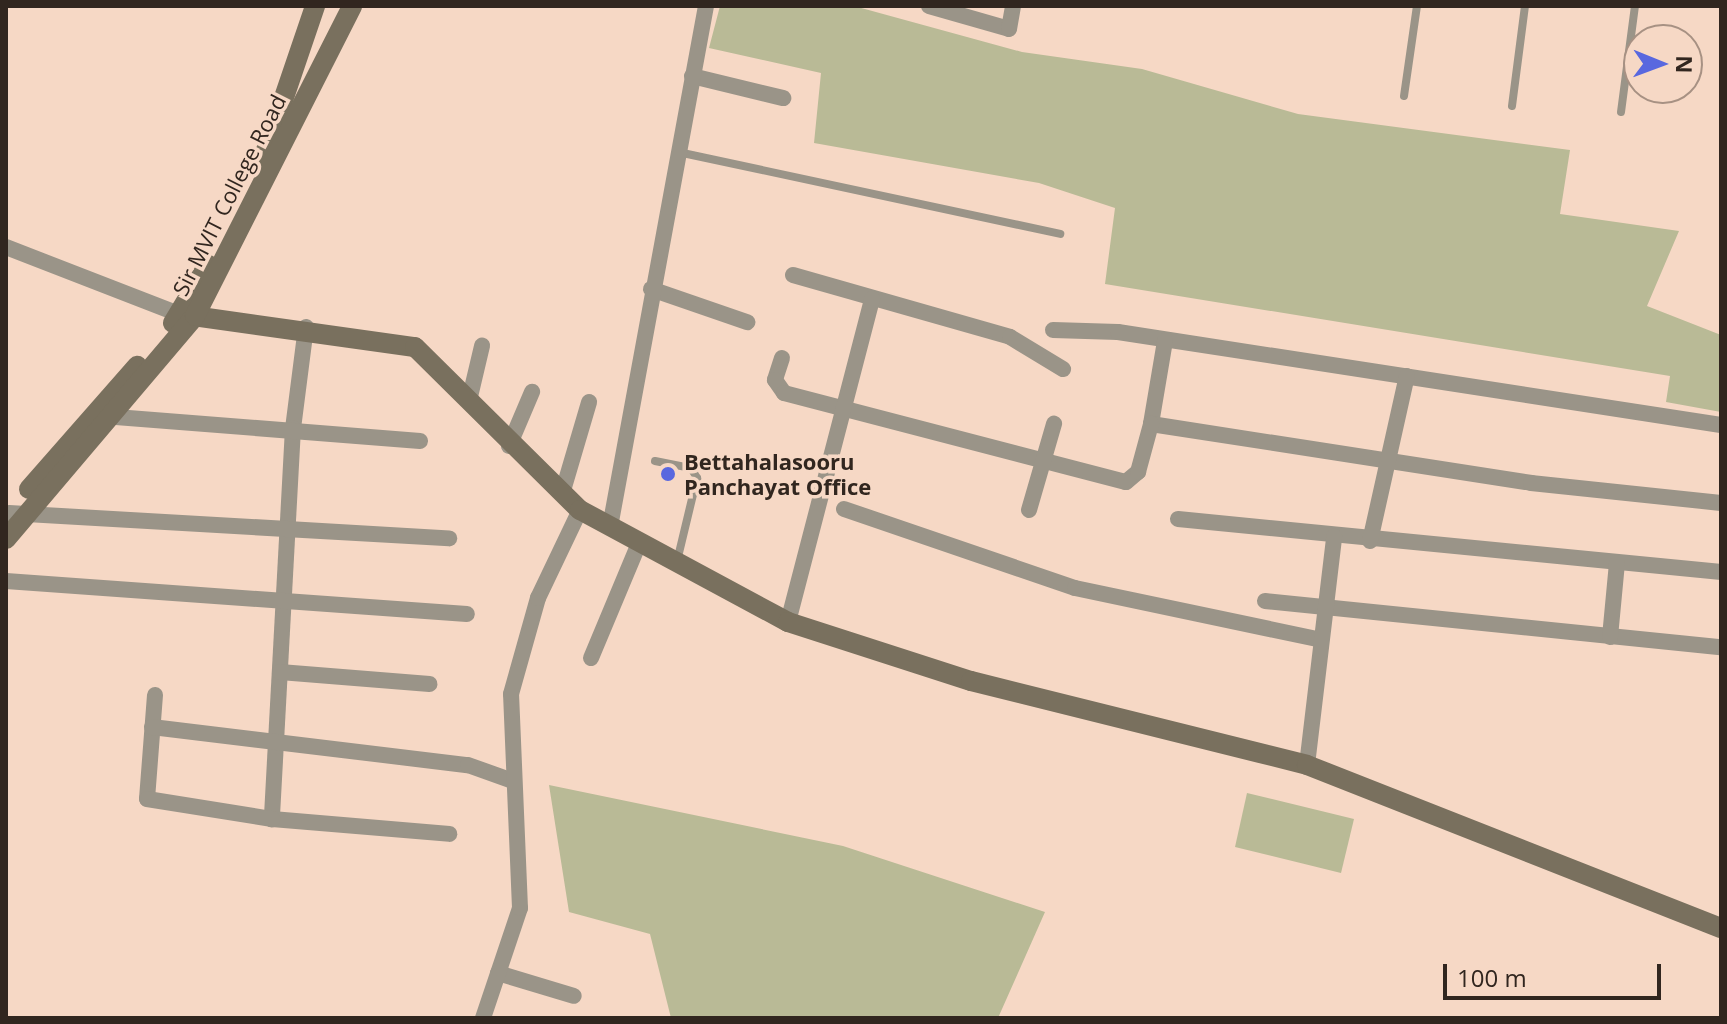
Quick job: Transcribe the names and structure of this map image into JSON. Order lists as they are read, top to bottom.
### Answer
{
  "streets": {
    "street": ["Sir MVIT College Road"]
  },
  "places": ["Bettahalasooru Panchayat Office"],
  "scale_bar": "100 m",
  "north": "right"
}
